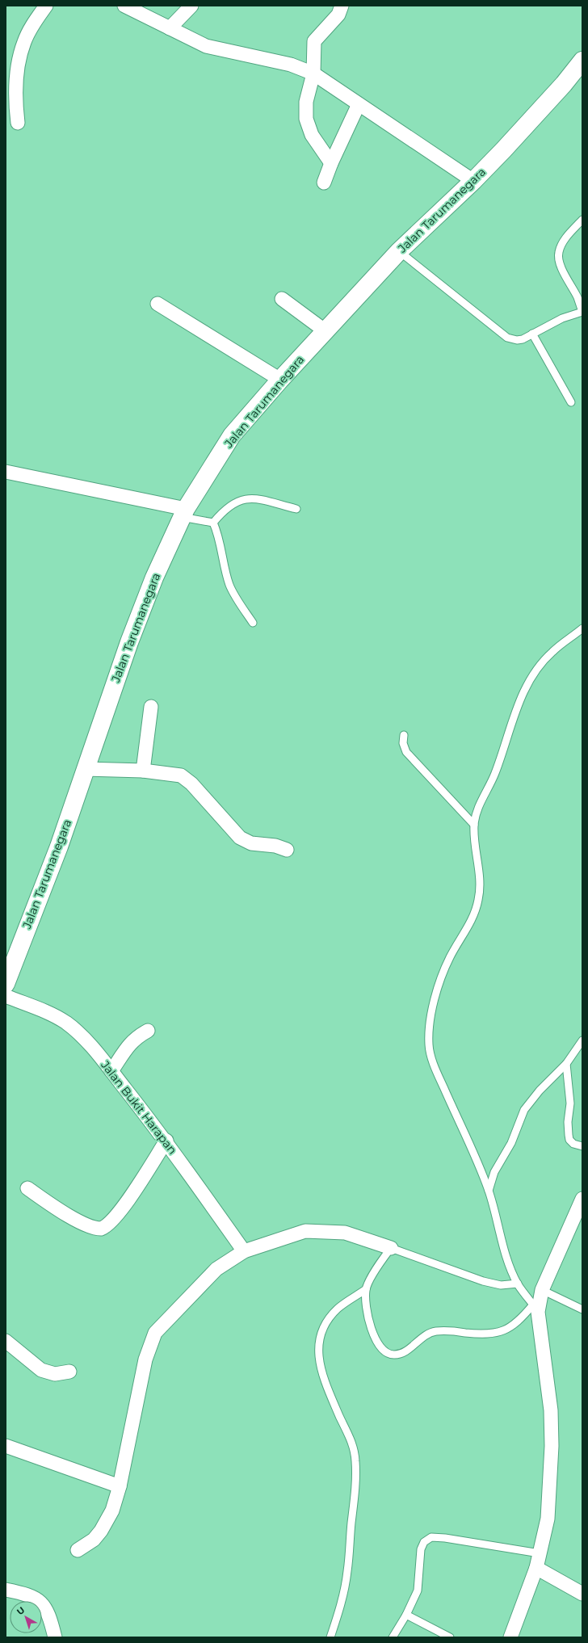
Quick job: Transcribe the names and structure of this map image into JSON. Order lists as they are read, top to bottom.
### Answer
{
  "streets": {
    "street": ["Jalan Tarumanegara", "Jalan Bukit Harapan"]
  },
  "north": "top left"
}
